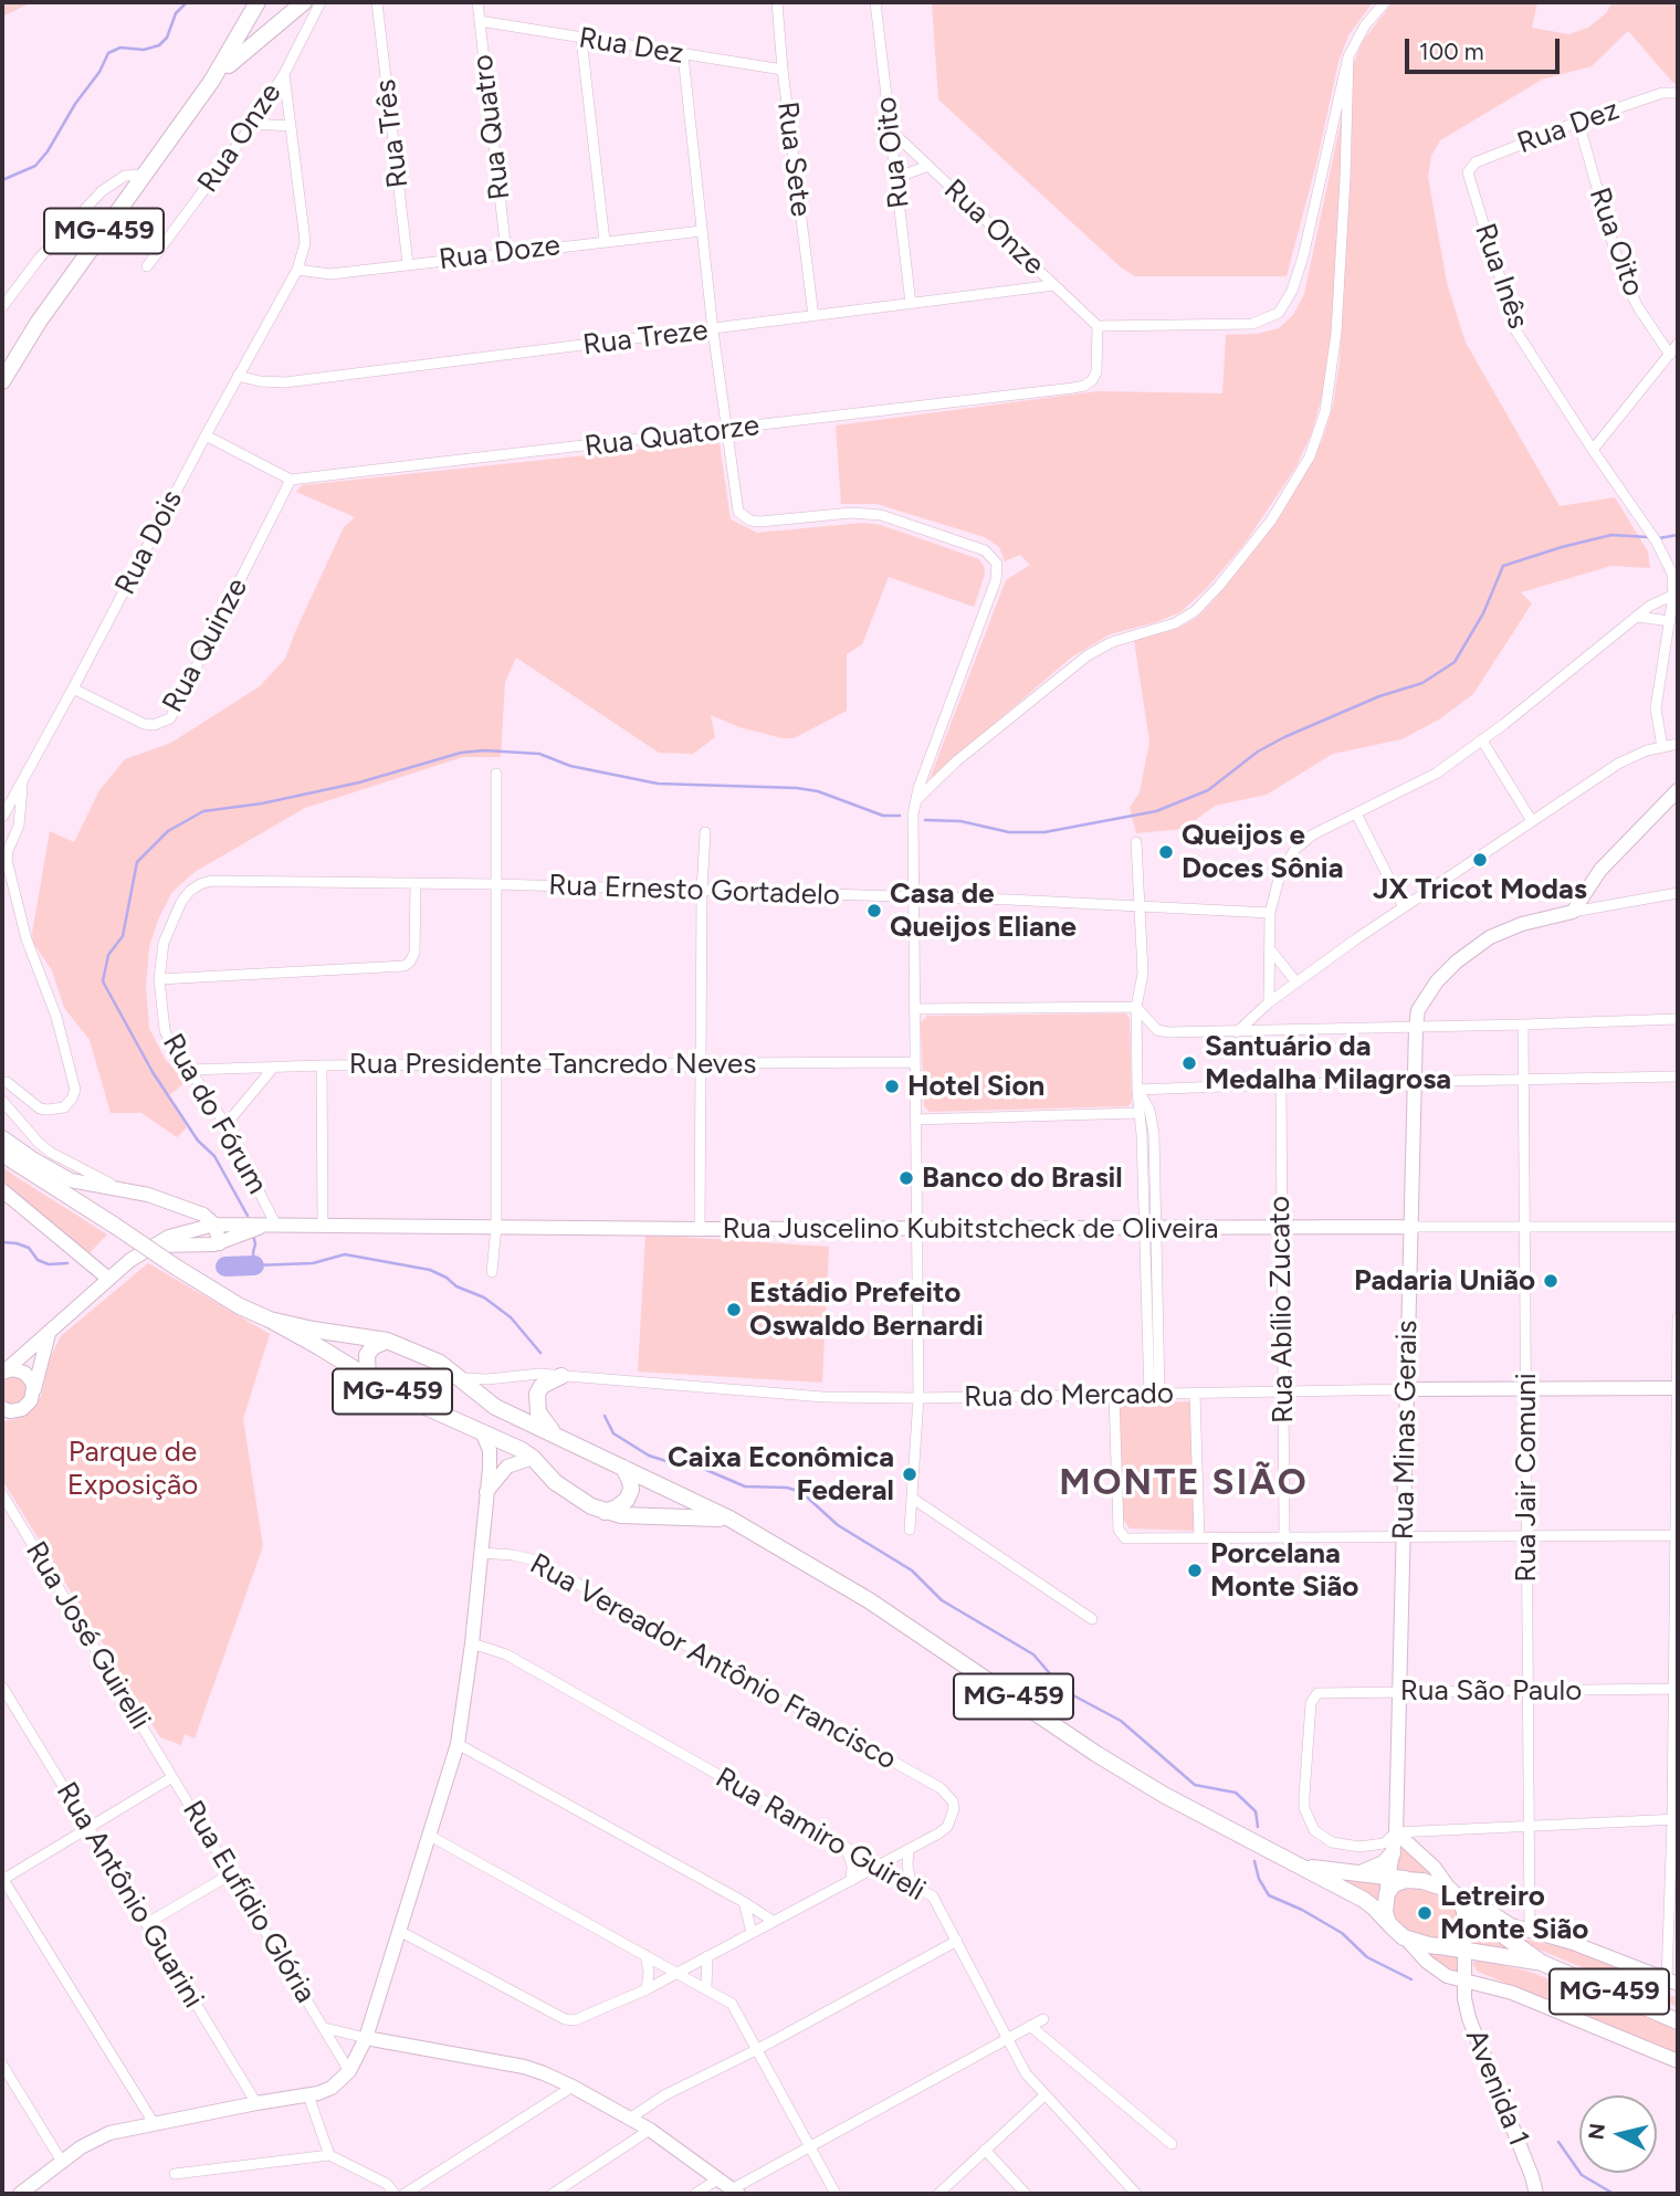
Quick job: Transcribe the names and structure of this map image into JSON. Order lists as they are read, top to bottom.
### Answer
{
  "streets": {
    "main road": ["MG-459"],
    "street": [
      "Rua Dez",
      "Rua Quatro",
      "Rua Três",
      "Rua Onze",
      "Rua Oito",
      "Rua Sete",
      "Rua Doze",
      "Rua Inês",
      "Rua Treze",
      "Rua Quatorze",
      "Rua Dois",
      "Rua Quinze",
      "Rua Ernesto Gortadelo",
      "Rua Presidente Tancredo Neves",
      "Rua do Fórum",
      "Rua Juscelino Kubitstcheck de Oliveira",
      "Rua Abílio Zucato",
      "Rua do Mercado",
      "Rua Minas Gerais",
      "Rua Jair Comuni",
      "Rua José Guirelli",
      "Rua Vereador Antônio Francisco",
      "Rua São Paulo",
      "Rua Ramiro Guireli",
      "Rua Antônio Guarini",
      "Rua Eufídio Glória",
      "Avenida 1"
    ]
  },
  "crossings": [
    ["Rua Dez", "Rua Quatro"],
    ["Rua Dez", "Rua Oito"],
    ["Rua Dez", "Rua Sete"],
    ["Rua Dez", "Rua Inês"],
    ["Rua Quatro", "Rua Doze"],
    ["Rua Três", "Rua Doze"],
    ["Rua Onze", "Rua Oito"],
    ["Rua Onze", "Rua Treze"],
    ["Rua Onze", "Rua Quatorze"],
    ["Rua Onze", "Rua Dois"],
    ["Rua Oito", "Rua Treze"],
    ["Rua Sete", "Rua Treze"],
    ["MG-459", "Rua do Mercado"],
    ["MG-459", "Rua Minas Gerais"],
    ["MG-459", "Avenida 1"],
    ["Rua Doze", "Rua Dois"],
    ["Rua Treze", "Rua Dois"],
    ["Rua Quatorze", "Rua Quinze"],
    ["Rua Dois", "Rua Quinze"],
    ["Rua Ernesto Gortadelo", "Rua do Fórum"],
    ["Rua Presidente Tancredo Neves", "Rua do Fórum"],
    ["Rua do Fórum", "Rua Juscelino Kubitstcheck de Oliveira"],
    ["Rua Juscelino Kubitstcheck de Oliveira", "Rua Abílio Zucato"],
    ["Rua Juscelino Kubitstcheck de Oliveira", "Rua Minas Gerais"],
    ["Rua Juscelino Kubitstcheck de Oliveira", "Rua Jair Comuni"],
    ["Rua Abílio Zucato", "Rua do Mercado"],
    ["Rua do Mercado", "Rua Minas Gerais"],
    ["Rua do Mercado", "Rua Jair Comuni"],
    ["Rua Minas Gerais", "Rua São Paulo"],
    ["Rua Minas Gerais", "Avenida 1"],
    ["Rua Jair Comuni", "Rua São Paulo"],
    ["Rua José Guirelli", "Rua Eufídio Glória"]
  ],
  "districts": ["MONTE SIÃO"],
  "parks": ["Parque de Exposição"],
  "places": [
    "Queijos e Doces Sônia",
    "JX Tricot Modas",
    "Casa de Queijos Eliane",
    "Santuário da Medalha Milagrosa",
    "Hotel Sion",
    "Banco do Brasil",
    "Padaria União",
    "Estádio Prefeito Oswaldo Bernardi",
    "Caixa Econômica Federal",
    "Porcelana Monte Sião",
    "Letreiro Monte Sião"
  ],
  "scale_bar": "100 m",
  "north": "left"
}
